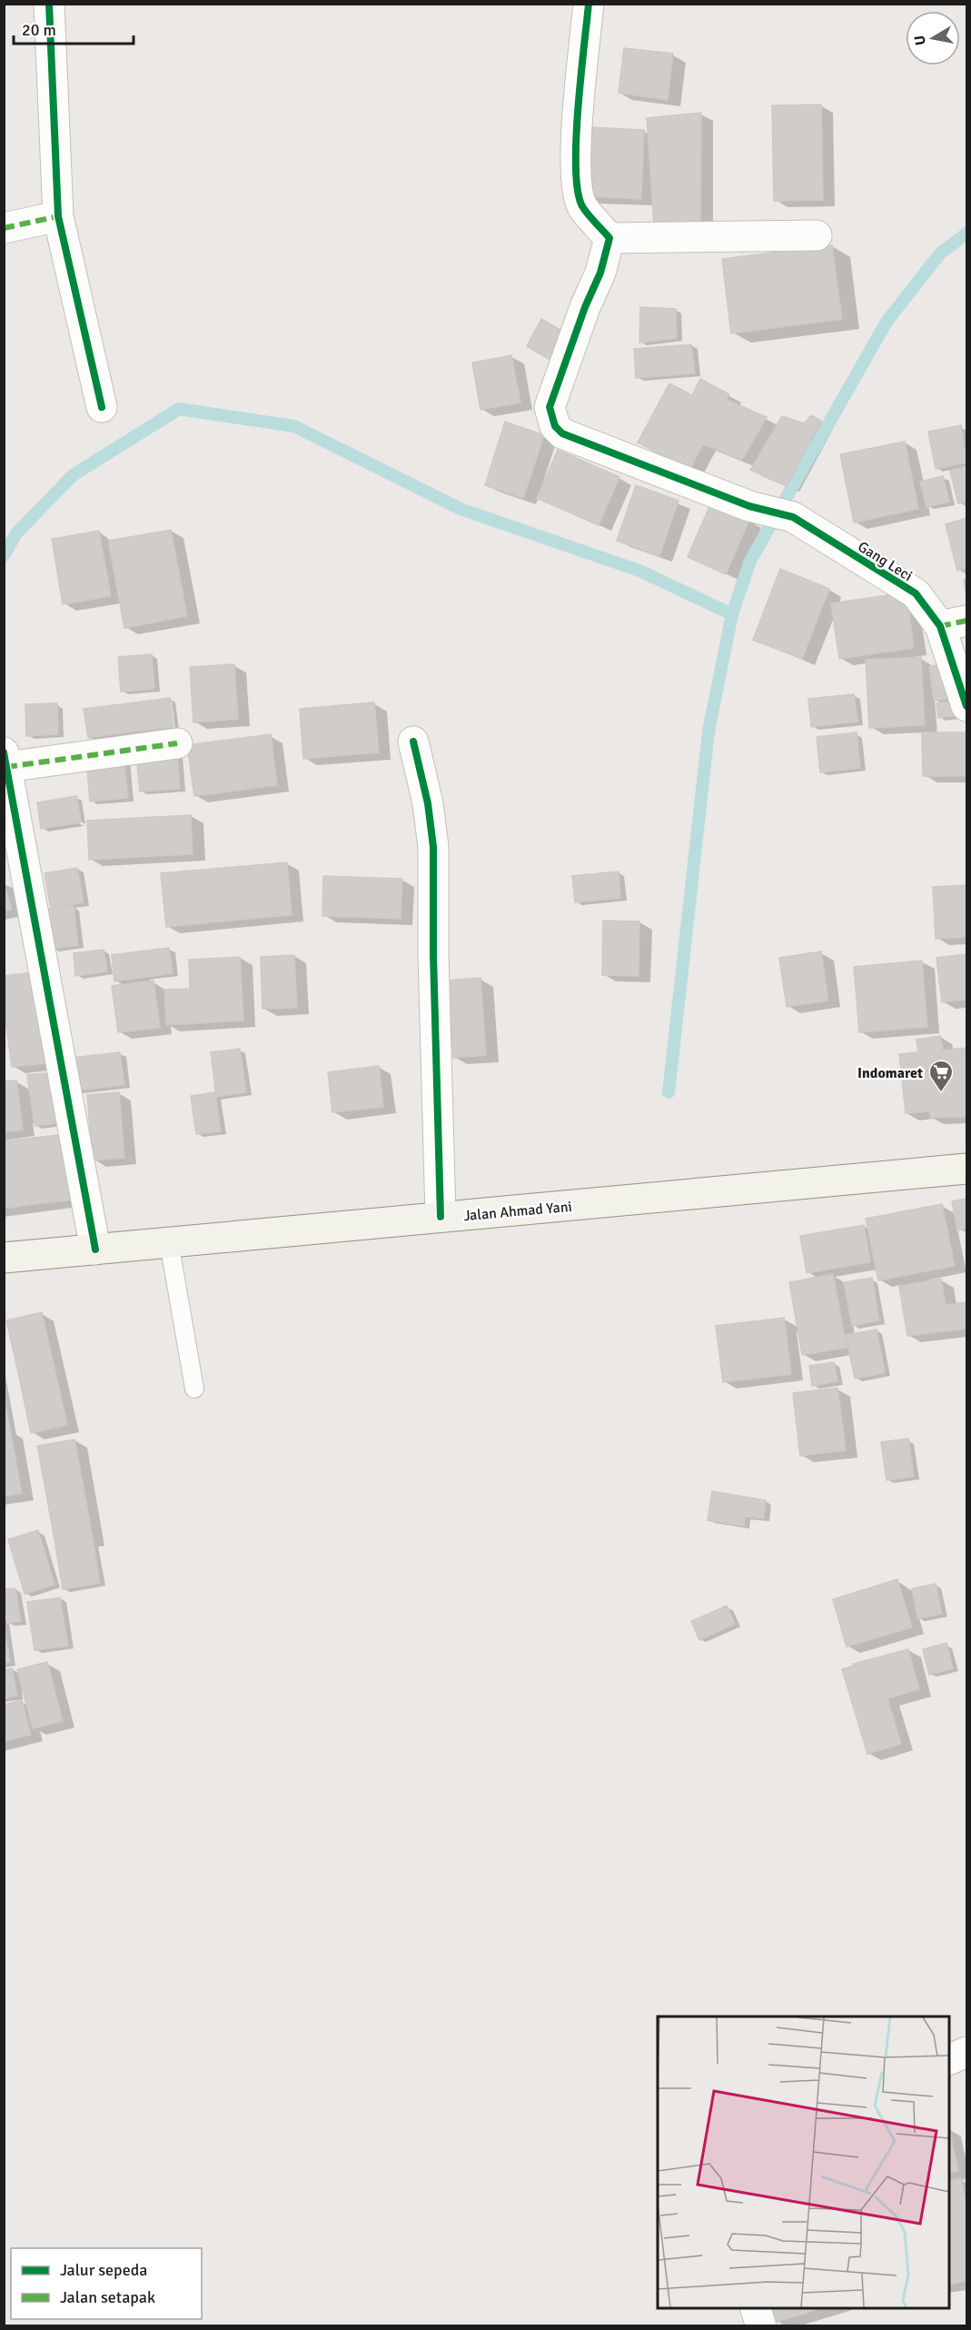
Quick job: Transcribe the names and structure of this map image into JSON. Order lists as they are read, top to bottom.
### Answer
{
  "streets": {
    "main road": ["Jalan Ahmad Yani"],
    "street": ["Gang Leci"]
  },
  "places": {
    "supermarket": ["Indomaret"]
  },
  "legend": ["Jalur sepeda", "Jalan setapak"],
  "scale_bar": "20 m",
  "north": "left"
}
